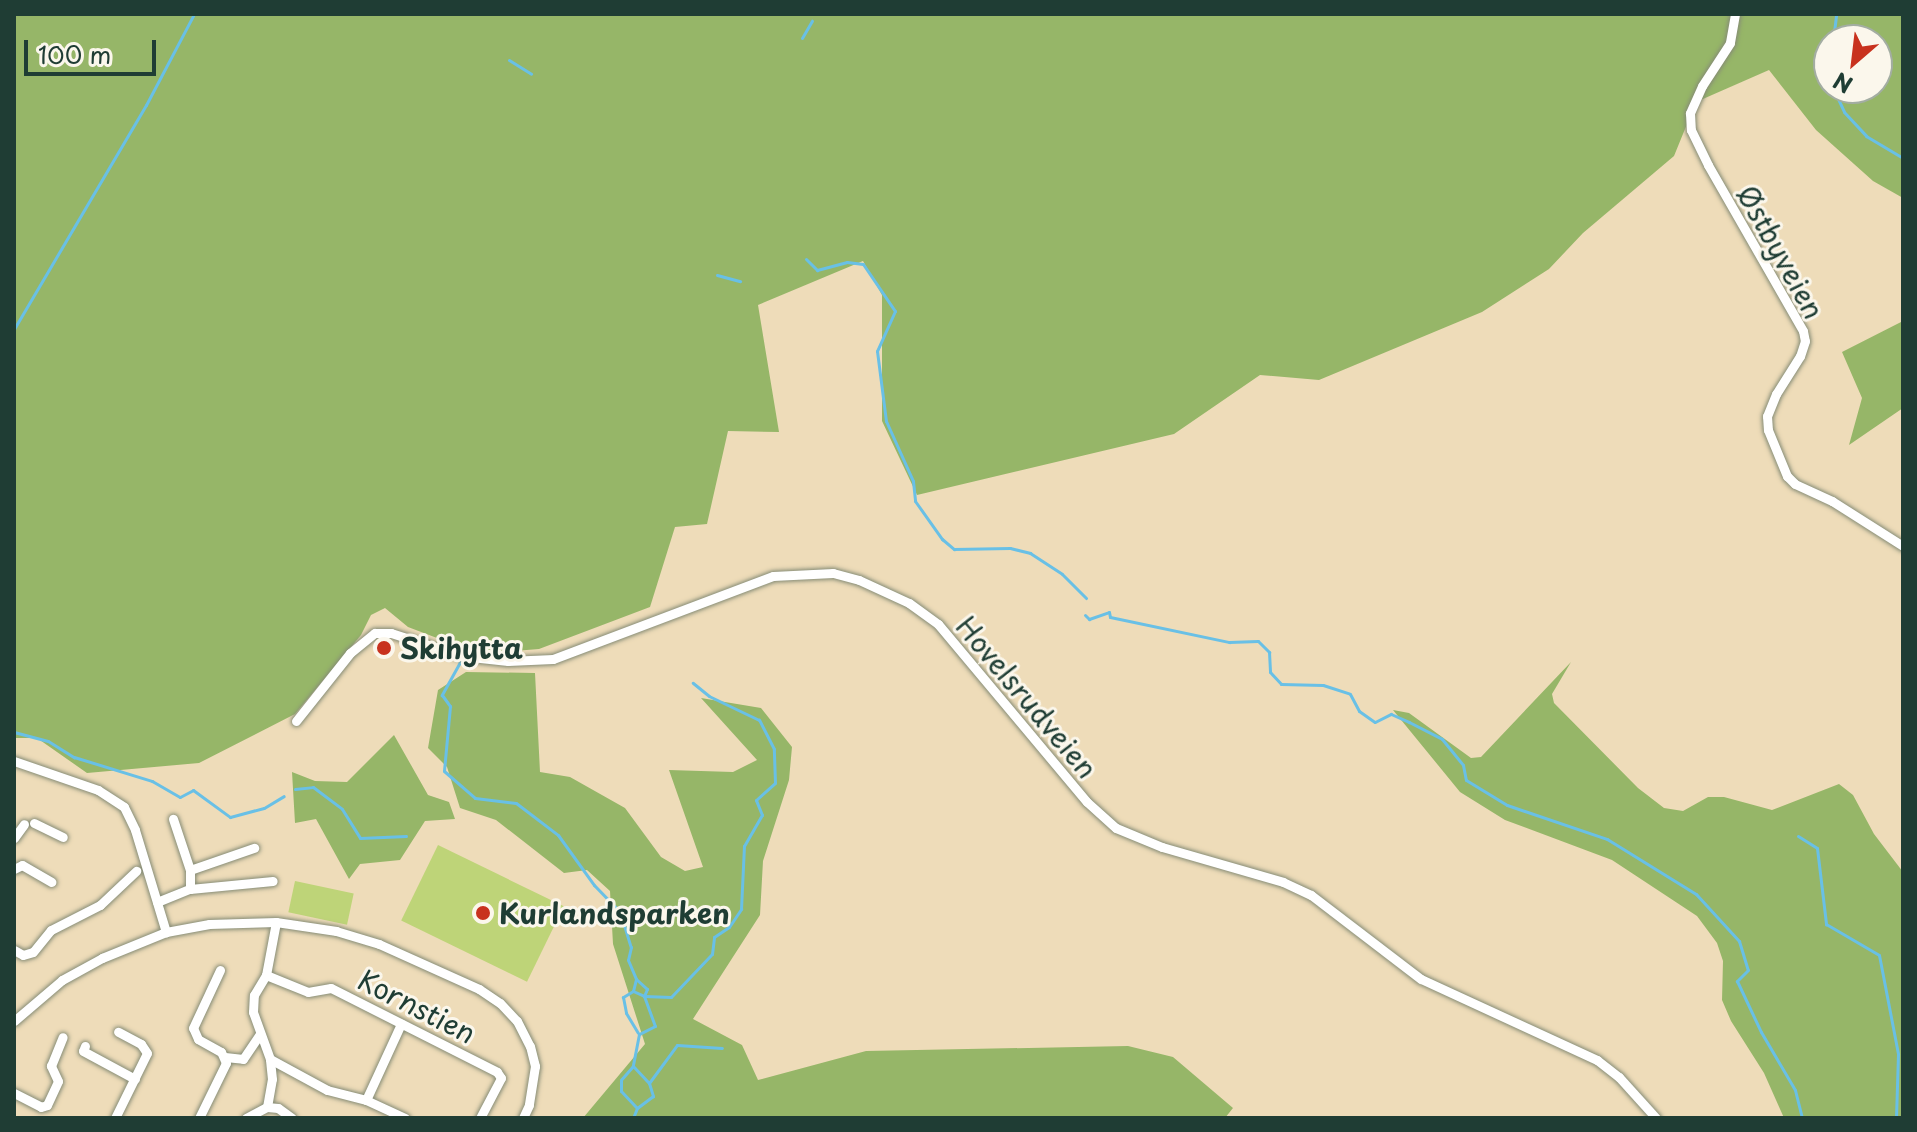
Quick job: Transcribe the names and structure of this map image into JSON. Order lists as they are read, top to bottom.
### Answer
{
  "streets": {
    "street": ["Østbyveien", "Hovelsrudveien", "Kornstien"]
  },
  "places": ["Skihytta", "Kurlandsparken"],
  "scale_bar": "100 m",
  "north": "bottom left"
}
